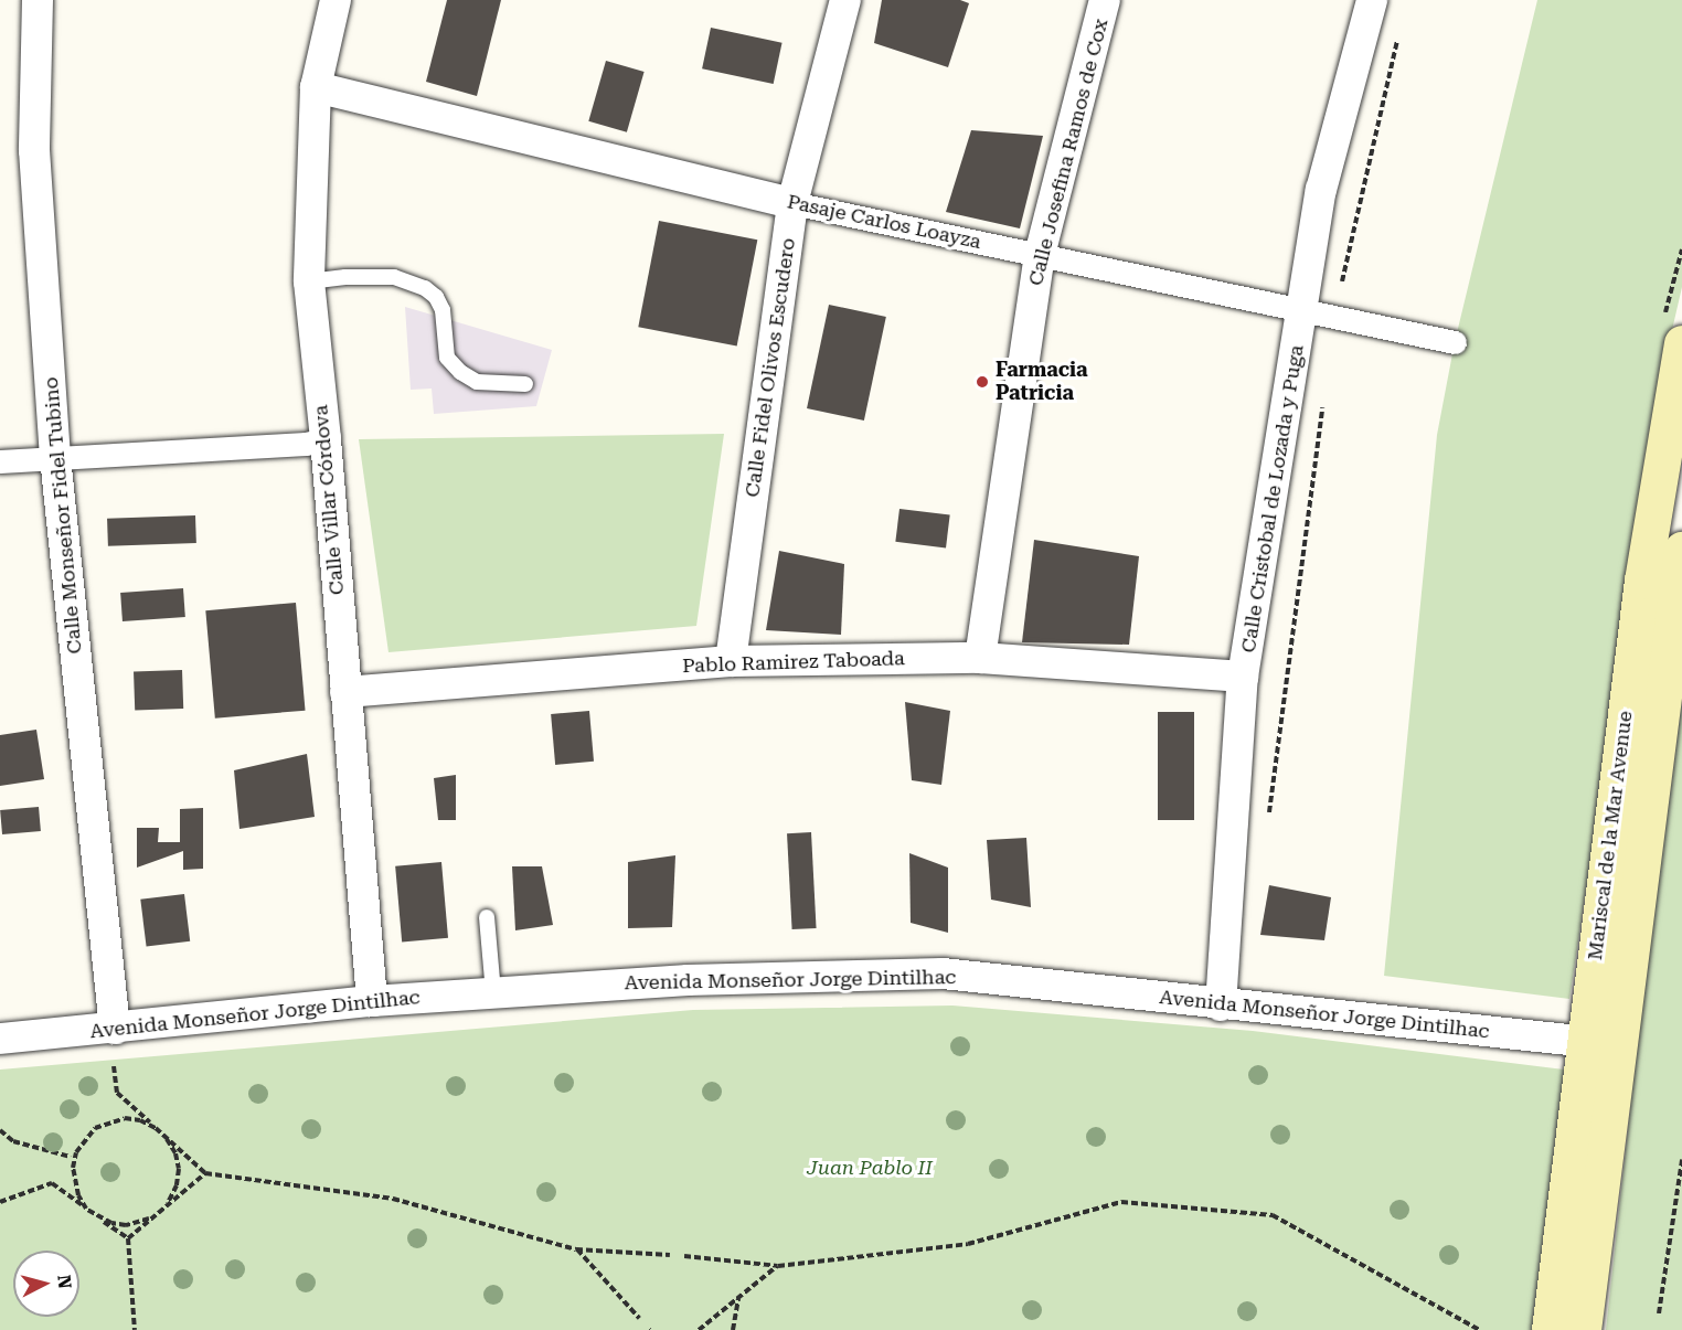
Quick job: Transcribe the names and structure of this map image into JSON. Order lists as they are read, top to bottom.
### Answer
{
  "streets": {
    "main road": ["Mariscal de la Mar Avenue"],
    "street": [
      "Calle Josefina Ramos de Cox",
      "Pasaje Carlos Loayza",
      "Calle Fidel Olivos Escudero",
      "Calle Cristobal de Lozada y Puga",
      "Calle Villar Córdova",
      "Calle Monseñor Fidel Tubino",
      "Pablo Ramirez Taboada",
      "Avenida Monseñor Jorge Dintilhac"
    ]
  },
  "crossings": [
    ["Calle Josefina Ramos de Cox", "Pasaje Carlos Loayza"],
    ["Calle Josefina Ramos de Cox", "Pablo Ramirez Taboada"],
    ["Pasaje Carlos Loayza", "Calle Fidel Olivos Escudero"],
    ["Pasaje Carlos Loayza", "Calle Cristobal de Lozada y Puga"],
    ["Pasaje Carlos Loayza", "Calle Villar Córdova"],
    ["Calle Fidel Olivos Escudero", "Pablo Ramirez Taboada"],
    ["Calle Cristobal de Lozada y Puga", "Pablo Ramirez Taboada"],
    ["Calle Cristobal de Lozada y Puga", "Avenida Monseñor Jorge Dintilhac"],
    ["Calle Villar Córdova", "Pablo Ramirez Taboada"],
    ["Calle Villar Córdova", "Avenida Monseñor Jorge Dintilhac"],
    ["Calle Monseñor Fidel Tubino", "Avenida Monseñor Jorge Dintilhac"],
    ["Mariscal de la Mar Avenue", "Avenida Monseñor Jorge Dintilhac"]
  ],
  "parks": ["Juan Pablo II"],
  "places": ["Farmacia Patricia"],
  "north": "right"
}
